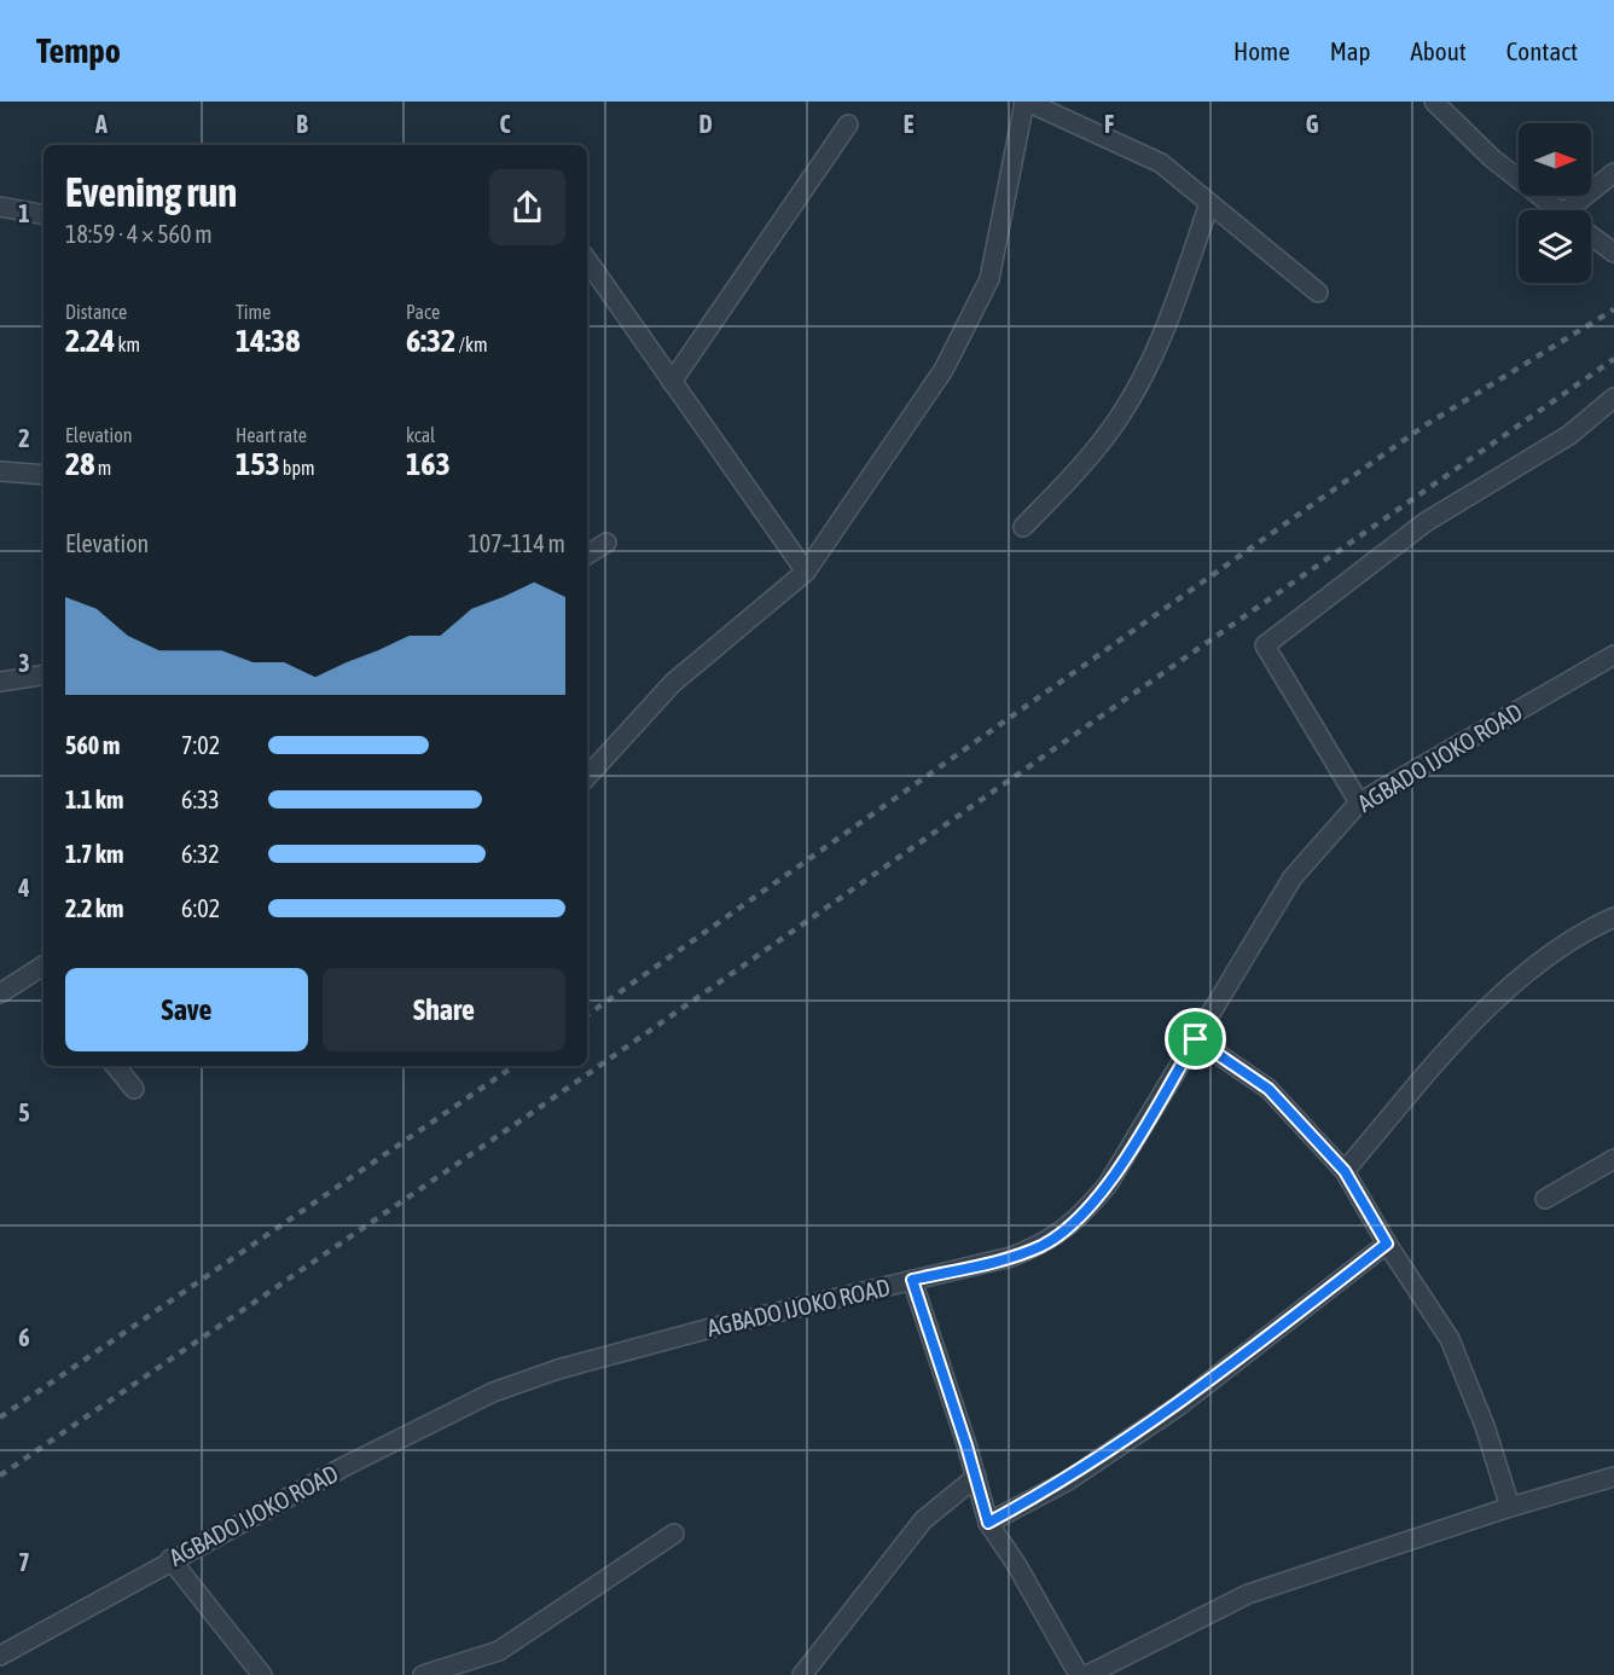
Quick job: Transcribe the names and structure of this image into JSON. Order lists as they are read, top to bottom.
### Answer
{
  "streets": {
    "street": ["AGBADO IJOKO ROAD"]
  },
  "north": "right",
  "page": {
    "header": "Tempo",
    "nav": [
      "Home",
      "Map",
      "About",
      "Contact"
    ],
    "heading": ["Evening run", "18:59 · 4 × 560 m"],
    "stats": [
      ["Distance", "2.24 km"],
      ["Time", "14:38"],
      ["Pace", "6:32 /km"],
      ["Elevation", "28 m"],
      ["Heart rate", "153 bpm"],
      ["kcal", "163"]
    ],
    "chart": ["Elevation", "107–114 m"],
    "list": [
      {
        "name": "560 m",
        "note": "7:02"
      },
      {
        "name": "1.1 km",
        "note": "6:33"
      },
      {
        "name": "1.7 km",
        "note": "6:32"
      },
      {
        "name": "2.2 km",
        "note": "6:02"
      }
    ],
    "buttons": ["Save", "Share"]
  },
  "grid": {
    "columns": [
      "A",
      "B",
      "C",
      "D",
      "E",
      "F",
      "G"
    ],
    "rows": [
      "1",
      "2",
      "3",
      "4",
      "5",
      "6",
      "7"
    ]
  }
}
